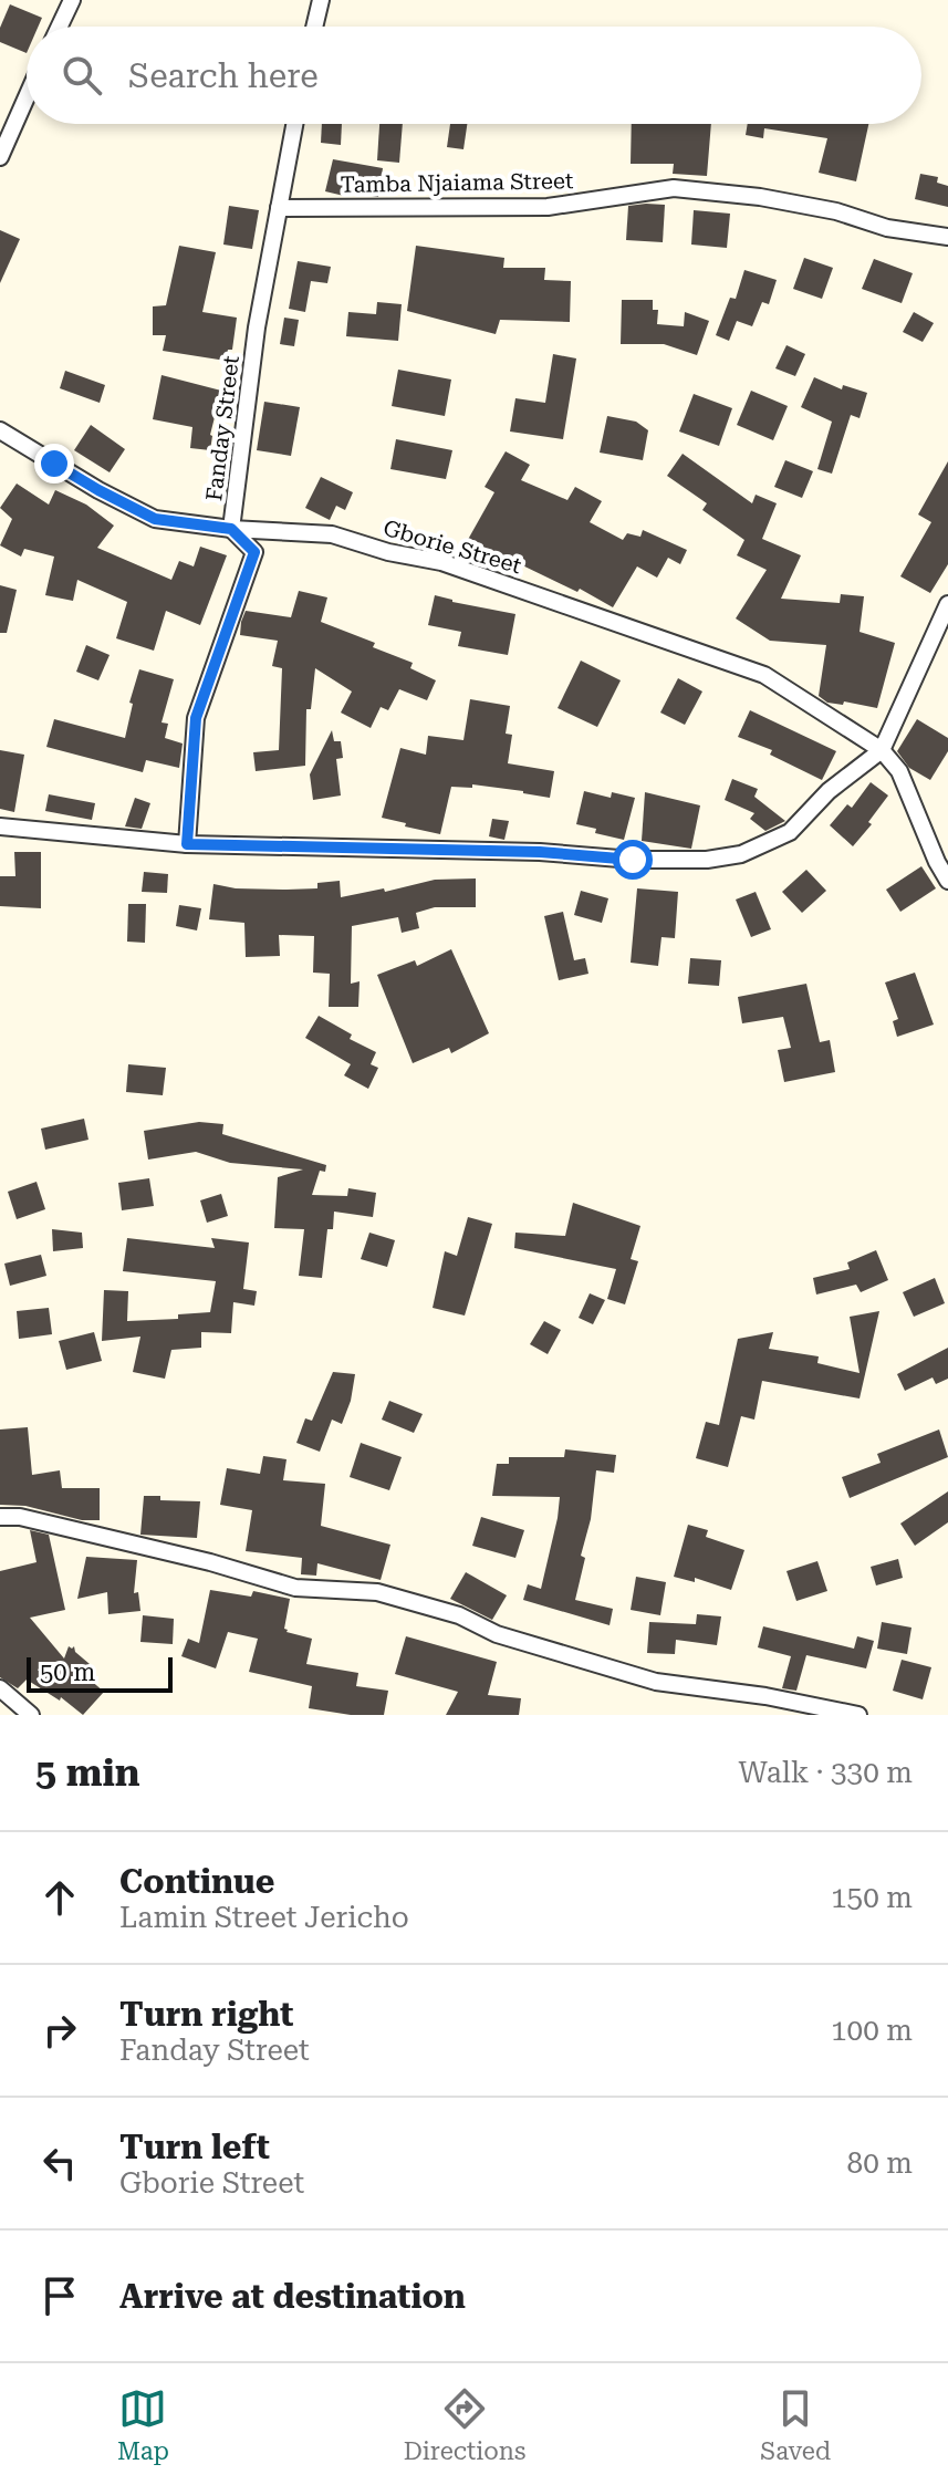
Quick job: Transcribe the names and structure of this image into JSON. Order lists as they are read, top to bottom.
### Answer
{
  "streets": {
    "street": ["Tamba Njaiama Street", "Fanday Street", "Gborie Street"]
  },
  "crossings": [
    ["Tamba Njaiama Street", "Fanday Street"],
    ["Fanday Street", "Gborie Street"]
  ],
  "scale_bar": "50 m",
  "page": {
    "search": "Search here",
    "scale": "50 m",
    "heading": ["5 min", "Walk · 330 m"],
    "list": [
      ["Continue", "Lamin Street Jericho", "150 m"],
      ["Turn right", "Fanday Street", "100 m"],
      ["Turn left", "Gborie Street", "80 m"],
      "Arrive at destination"
    ],
    "nav": ["Map", "Directions", "Saved"]
  }
}
